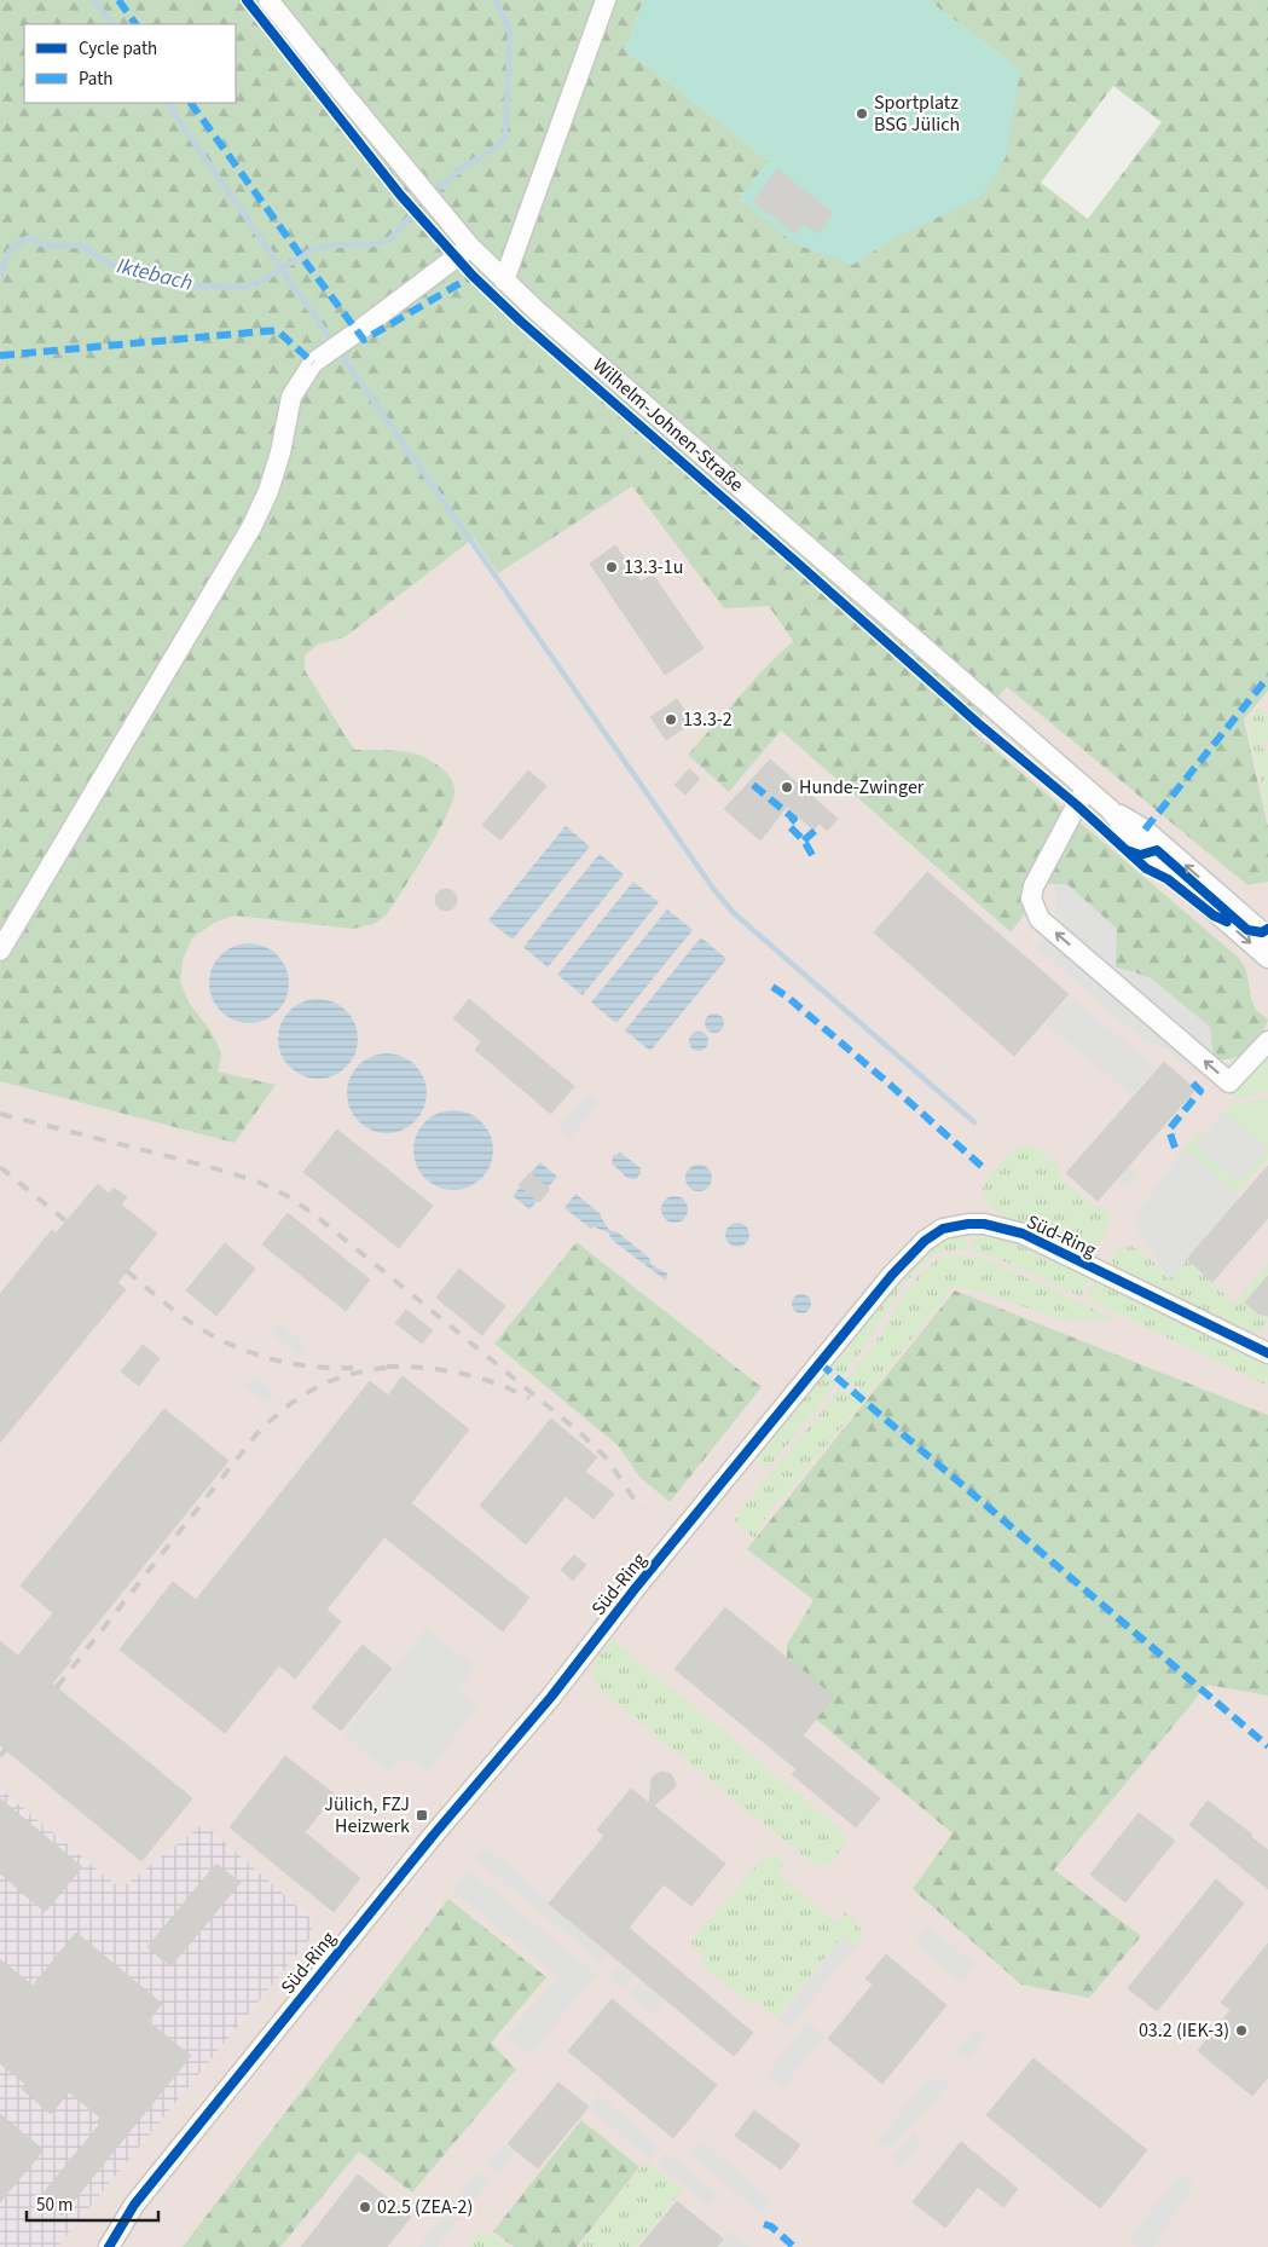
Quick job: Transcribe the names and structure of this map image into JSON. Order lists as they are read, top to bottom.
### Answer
{
  "streets": {
    "street": ["Wilhelm-Johnen-Straße", "Süd-Ring"]
  },
  "water": ["Iktebach"],
  "places": {
    "other": [
      "Sportplatz BSG Jülich",
      "13.3-1u",
      "13.3-2",
      "Hunde-Zwinger",
      "03.2 (IEK-3)",
      "02.5 (ZEA-2)"
    ],
    "transit": ["Jülich, FZJ Heizwerk"]
  },
  "legend": ["Cycle path", "Path"],
  "scale_bar": "50 m"
}
